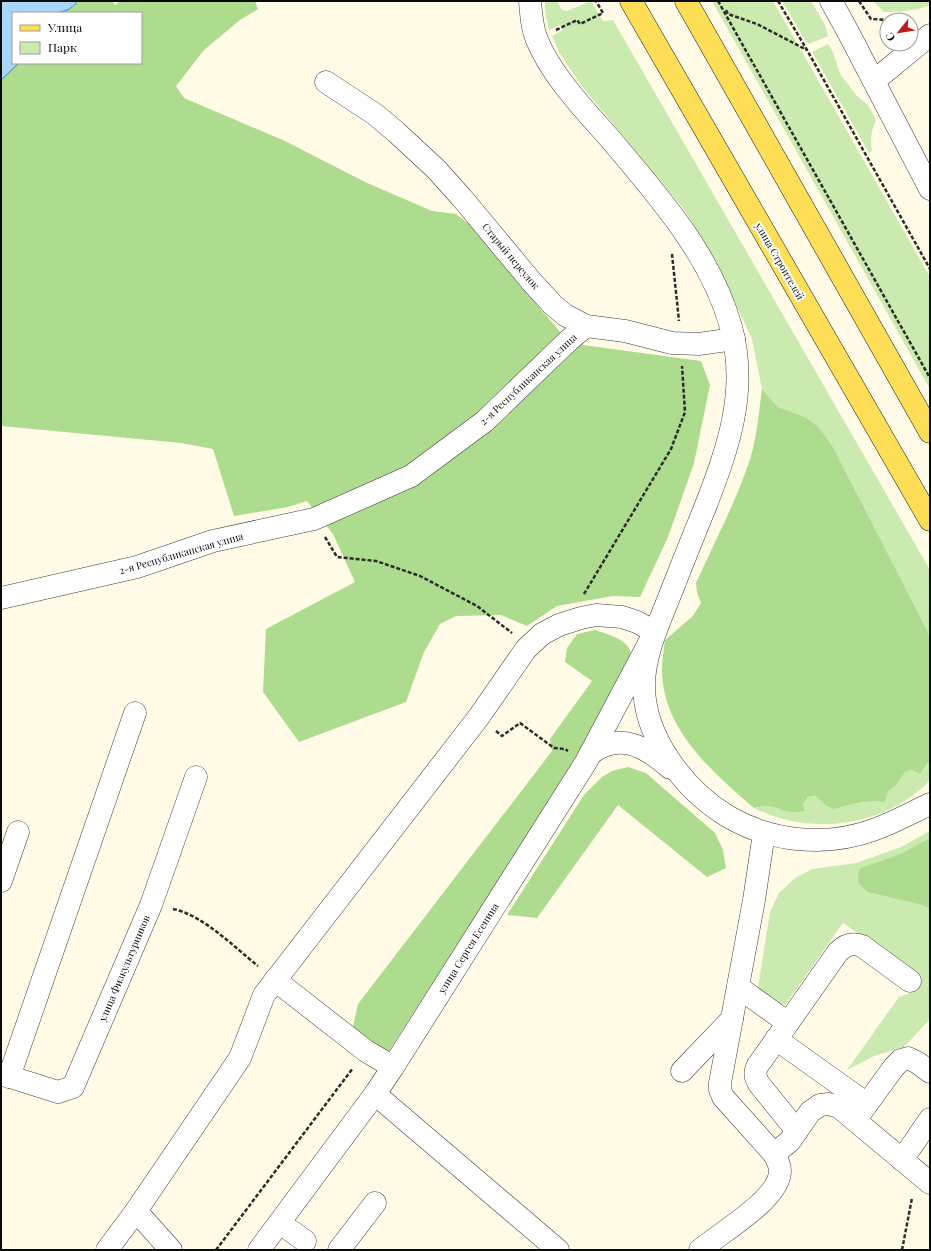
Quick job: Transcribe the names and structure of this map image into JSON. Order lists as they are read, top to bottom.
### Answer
{
  "streets": {
    "main road": ["улица Строителей"],
    "street": [
      "Старый переулок",
      "2-я Республиканская улица",
      "улица Сергея Есенина",
      "улица Физкультурников"
    ]
  },
  "crossings": [
    ["Старый переулок", "2-я Республиканская улица"]
  ],
  "legend": ["Улица", "Парк"],
  "north": "bottom left"
}
